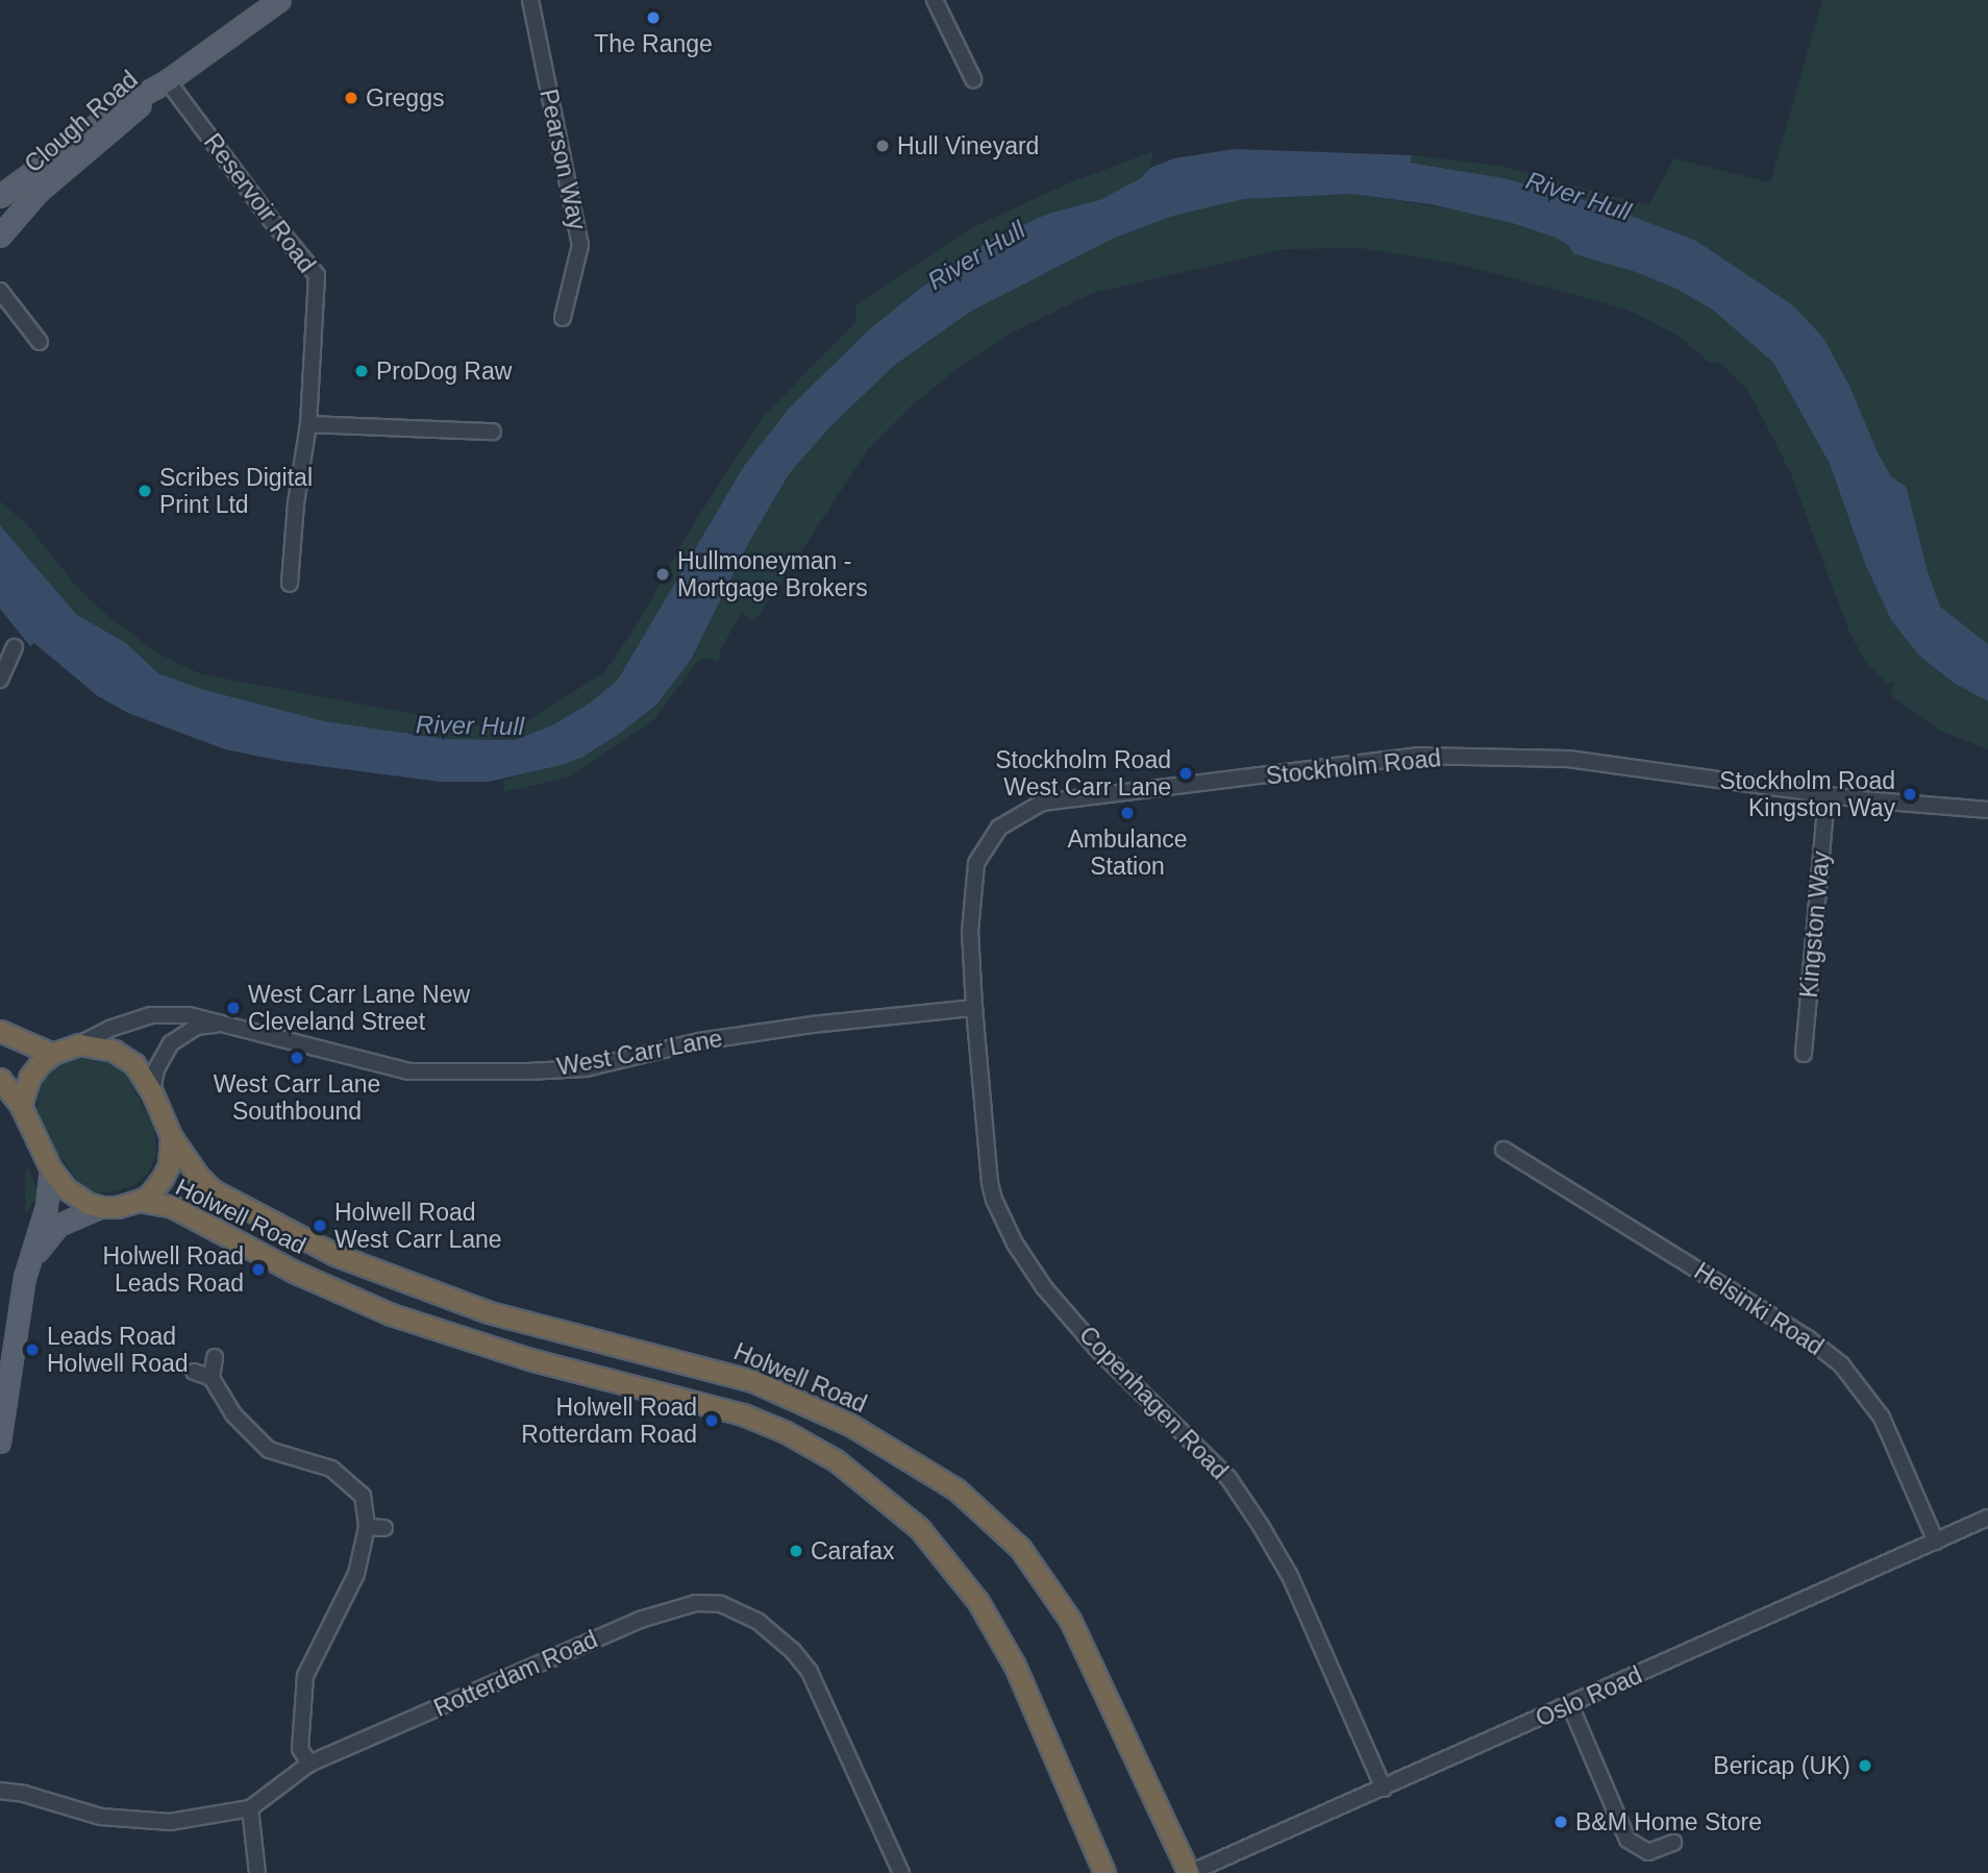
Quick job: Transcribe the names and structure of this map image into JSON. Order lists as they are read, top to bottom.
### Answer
{
  "streets": {
    "highway": ["Holwell Road"],
    "main road": ["Clough Road"],
    "street": [
      "Pearson Way",
      "Reservoir Road",
      "Stockholm Road",
      "Kingston Way",
      "West Carr Lane",
      "Helsinki Road",
      "Copenhagen Road",
      "Rotterdam Road",
      "Oslo Road"
    ]
  },
  "crossings": [
    ["Clough Road", "Reservoir Road"],
    ["Stockholm Road", "Kingston Way"],
    ["Stockholm Road", "West Carr Lane"],
    ["Stockholm Road", "Copenhagen Road"],
    ["West Carr Lane", "Holwell Road"],
    ["West Carr Lane", "Copenhagen Road"],
    ["Holwell Road", "Oslo Road"],
    ["Helsinki Road", "Oslo Road"],
    ["Copenhagen Road", "Oslo Road"]
  ],
  "water": ["River Hull"],
  "places": [
    "The Range",
    "Greggs",
    "Hull Vineyard",
    "ProDog Raw",
    "Scribes Digital Print Ltd",
    "Hullmoneyman - Mortgage Brokers",
    "Stockholm Road West Carr Lane",
    "Stockholm Road Kingston Way",
    "Ambulance Station",
    "West Carr Lane New Cleveland Street",
    "West Carr Lane Southbound",
    "Holwell Road West Carr Lane",
    "Holwell Road Leads Road",
    "Leads Road Holwell Road",
    "Holwell Road Rotterdam Road",
    "Carafax",
    "Bericap (UK)",
    "B&M Home Store"
  ]
}
